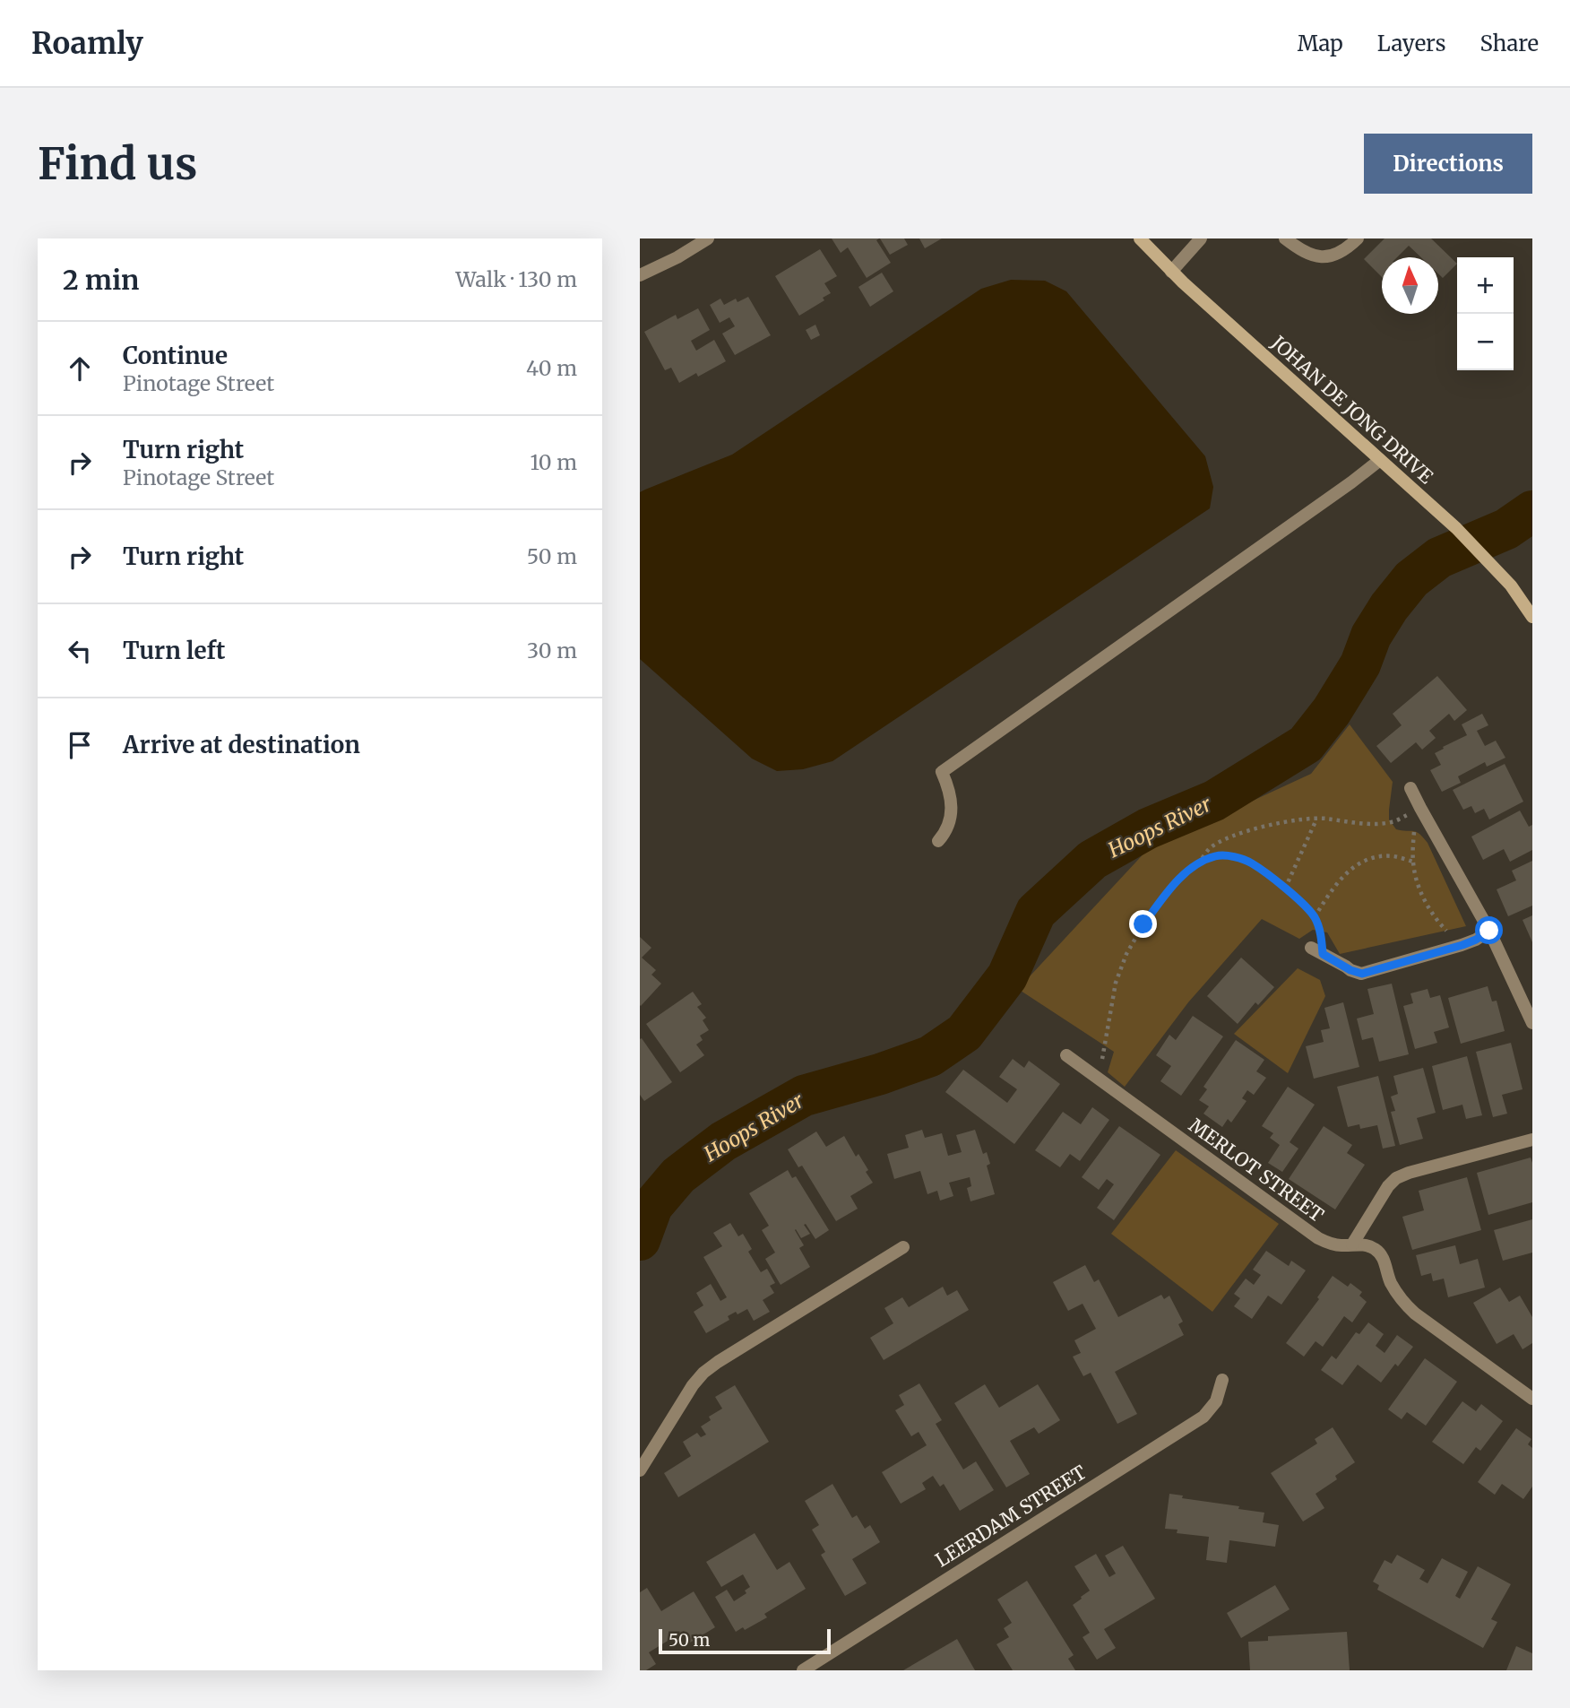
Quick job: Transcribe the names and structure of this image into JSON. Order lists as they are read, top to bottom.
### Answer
{
  "streets": {
    "street": ["JOHAN DE JONG DRIVE", "MERLOT STREET", "LEERDAM STREET"]
  },
  "water": ["Hoops River"],
  "scale_bar": "50 m",
  "north": "top",
  "page": {
    "header": "Roamly",
    "nav": ["Map", "Layers", "Share"],
    "buttons": "Directions",
    "title": "Find us",
    "heading": ["2 min", "Walk · 130 m"],
    "map_buttons": ["+", "−"],
    "list": [
      ["Continue", "Pinotage Street", "40 m"],
      ["Turn right", "Pinotage Street", "10 m"],
      ["Turn right", "50 m"],
      ["Turn left", "30 m"],
      "Arrive at destination"
    ],
    "scale": "50 m"
  }
}
